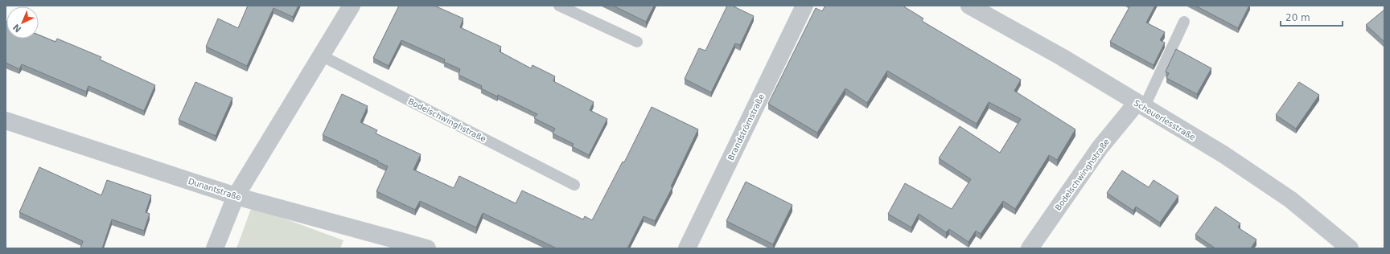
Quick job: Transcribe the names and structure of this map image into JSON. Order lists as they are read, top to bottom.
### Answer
{
  "streets": {
    "street": [
      "Bodelschwinghstraße",
      "Scheuerlesstraße",
      "Brandströmstraße",
      "Dunantstraße"
    ]
  },
  "crossings": [
    ["Bodelschwinghstraße", "Scheuerlesstraße"]
  ],
  "scale_bar": "20 m",
  "north": "bottom left"
}
